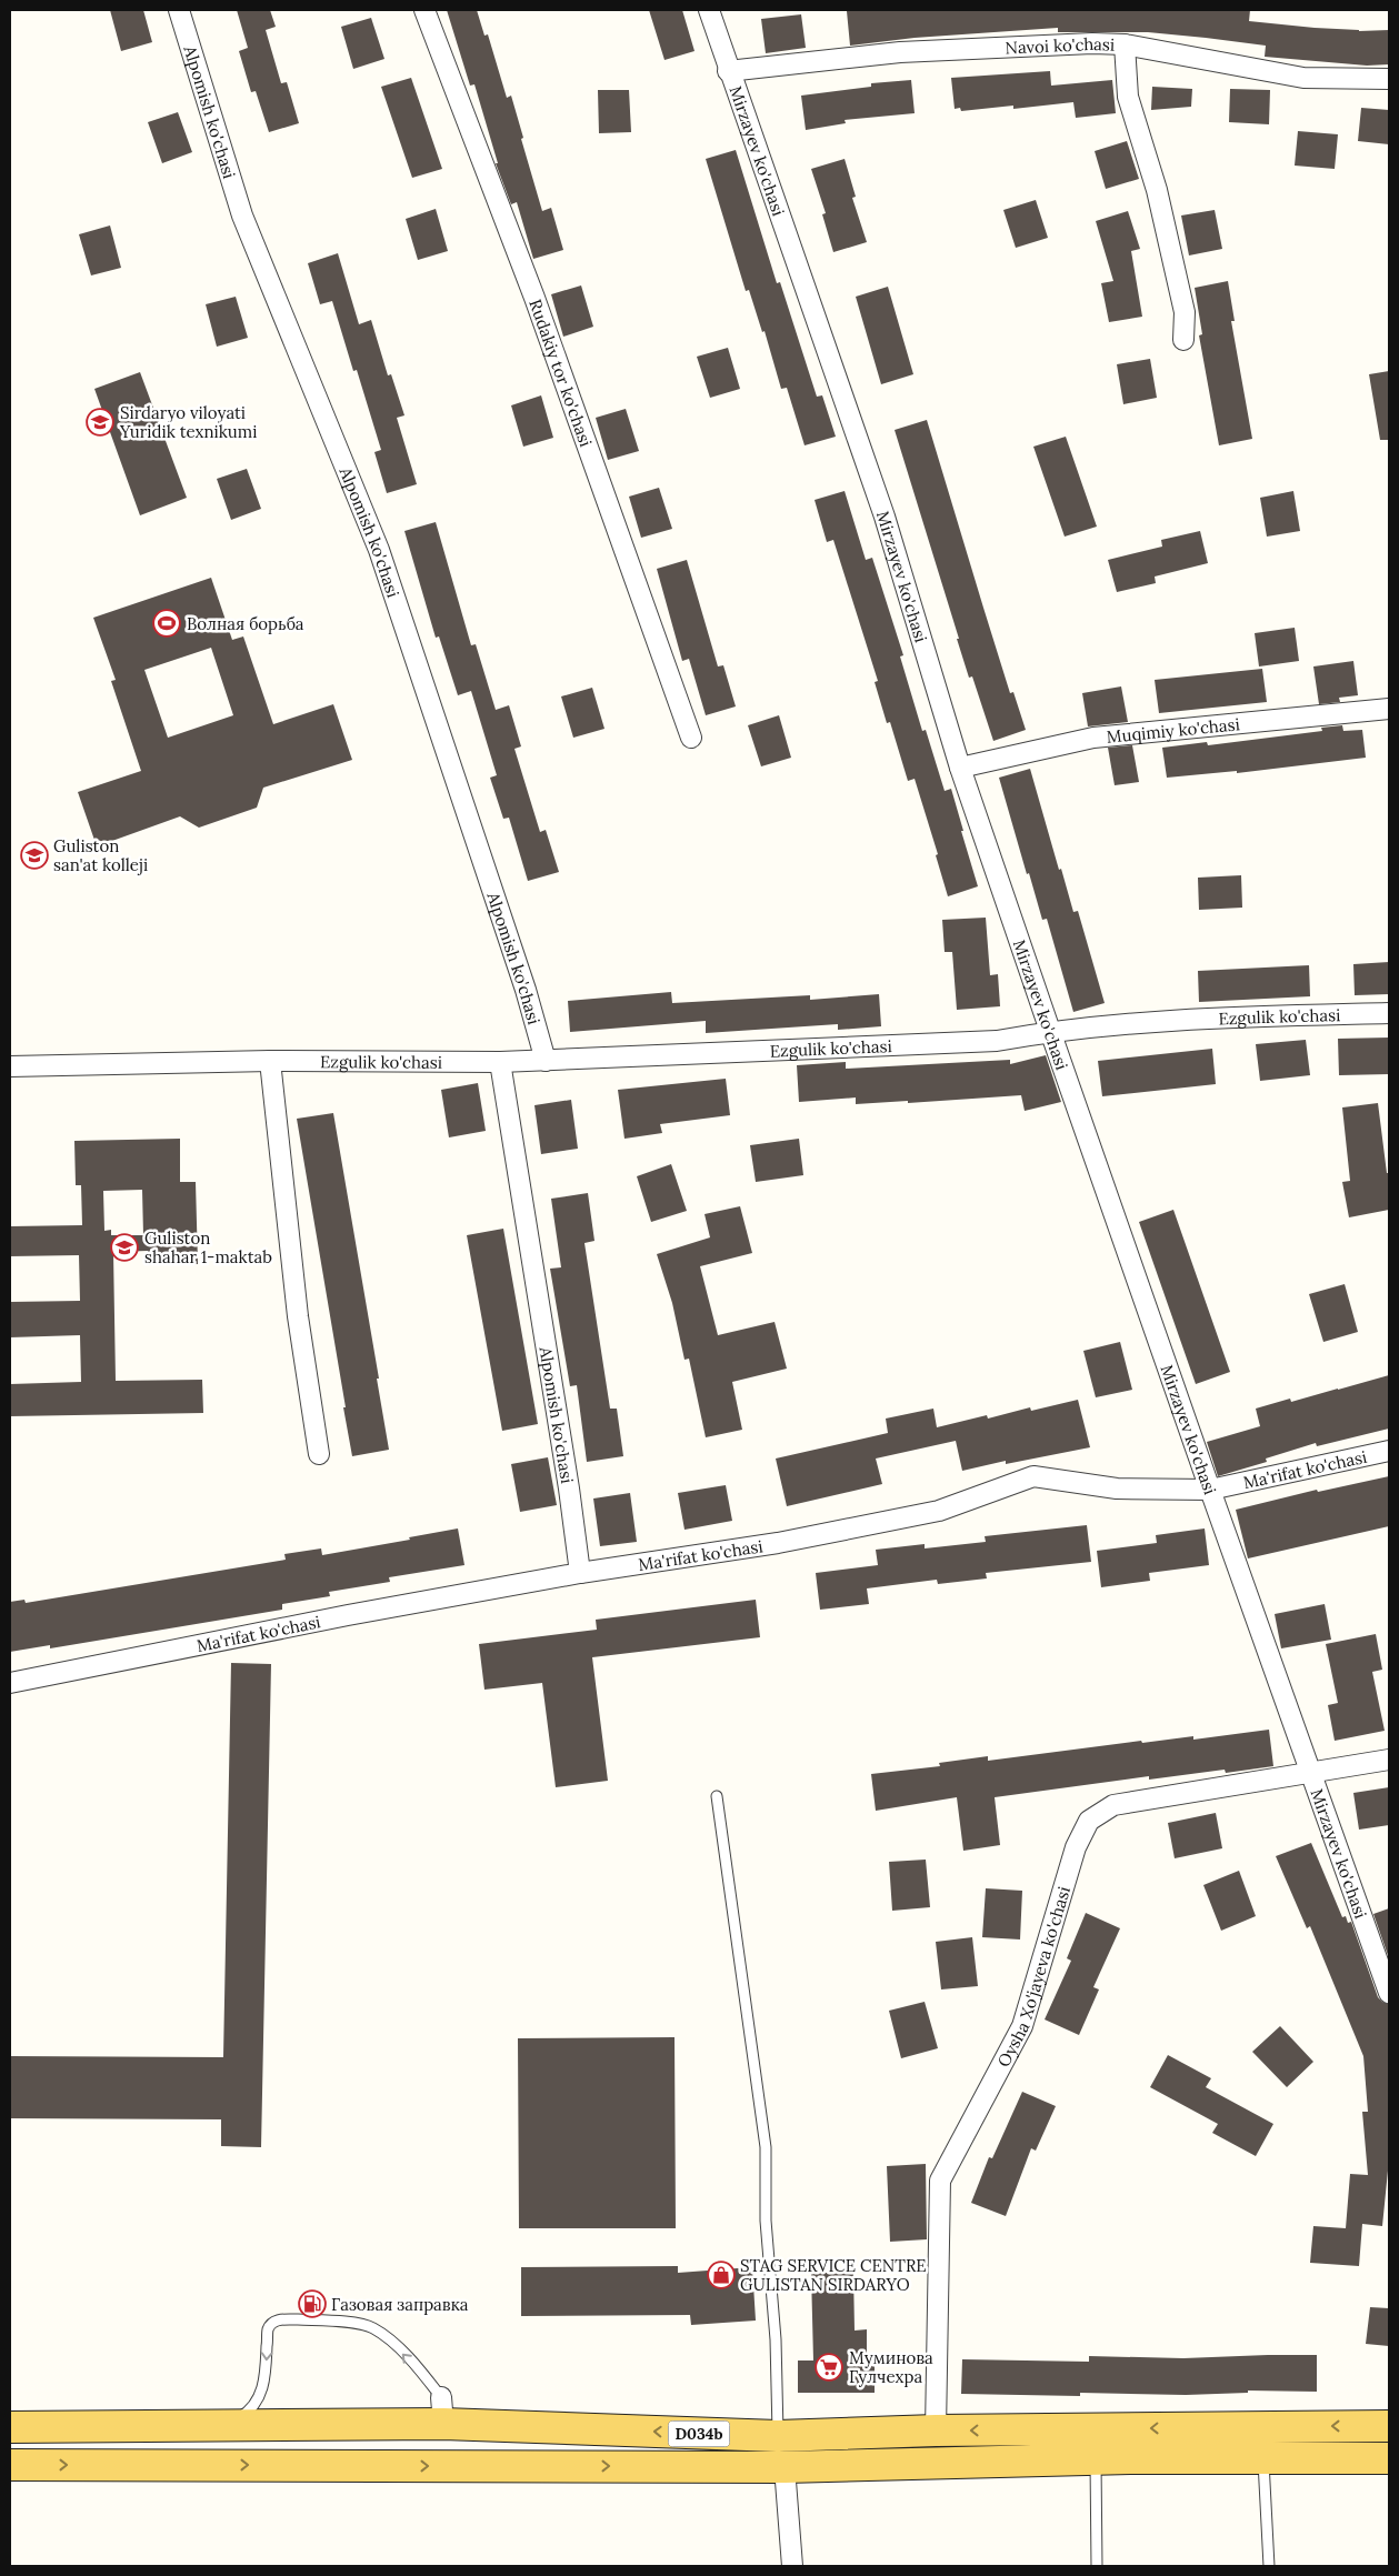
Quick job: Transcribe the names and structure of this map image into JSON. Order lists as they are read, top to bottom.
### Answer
{
  "streets": {
    "main road": ["D034b"],
    "street": [
      "Navoi ko'chasi",
      "Alpomish ko'chasi",
      "Mirzayev ko'chasi",
      "Rudakiy tor ko'chasi",
      "Muqimiy ko'chasi",
      "Ezgulik ko'chasi",
      "Ma'rifat ko'chasi",
      "Oysha Xo'jayeva ko'chasi"
    ]
  },
  "crossings": [
    ["Navoi ko'chasi", "Mirzayev ko'chasi"],
    ["Alpomish ko'chasi", "Ezgulik ko'chasi"],
    ["Alpomish ko'chasi", "Ma'rifat ko'chasi"],
    ["Mirzayev ko'chasi", "Muqimiy ko'chasi"],
    ["Mirzayev ko'chasi", "Ezgulik ko'chasi"],
    ["Mirzayev ko'chasi", "Ma'rifat ko'chasi"],
    ["Mirzayev ko'chasi", "Oysha Xo'jayeva ko'chasi"],
    ["Oysha Xo'jayeva ko'chasi", "D034b"]
  ],
  "places": {
    "school or university": ["Sirdaryo viloyati Yuridik texnikumi", "Guliston san'at kolleji", "Guliston shahar 1-maktab"],
    "sports": ["Волная борьба"],
    "shop": ["STAG SERVICE CENTRE GULISTAN SIRDARYO"],
    "fuel station": ["Газовая заправка"],
    "supermarket": ["Муминова Гулчехра"]
  }
}
